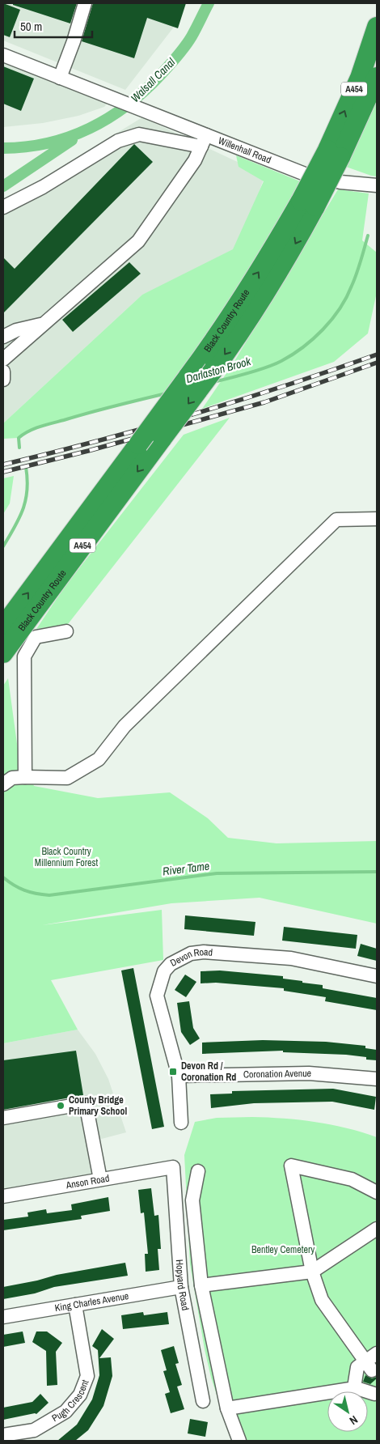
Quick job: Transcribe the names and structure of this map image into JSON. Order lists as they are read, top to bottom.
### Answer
{
  "streets": {
    "highway": ["A454", "Black Country Route"],
    "street": [
      "Willenhall Road",
      "Devon Road",
      "Coronation Avenue",
      "Anson Road",
      "Hopyard Road",
      "King Charles Avenue",
      "Pugh Crescent"
    ]
  },
  "crossings": [
    ["Devon Road", "Coronation Avenue"],
    ["Anson Road", "Hopyard Road"],
    ["Hopyard Road", "King Charles Avenue"],
    ["King Charles Avenue", "Pugh Crescent"]
  ],
  "water": ["Walsall Canal", "Darlaston Brook", "River Tame"],
  "parks": ["Black Country Millennium Forest", "Bentley Cemetery"],
  "places": {
    "transit": ["Devon Rd / Coronation Rd"],
    "other": ["County Bridge Primary School"]
  },
  "scale_bar": "50 m",
  "north": "bottom right"
}
